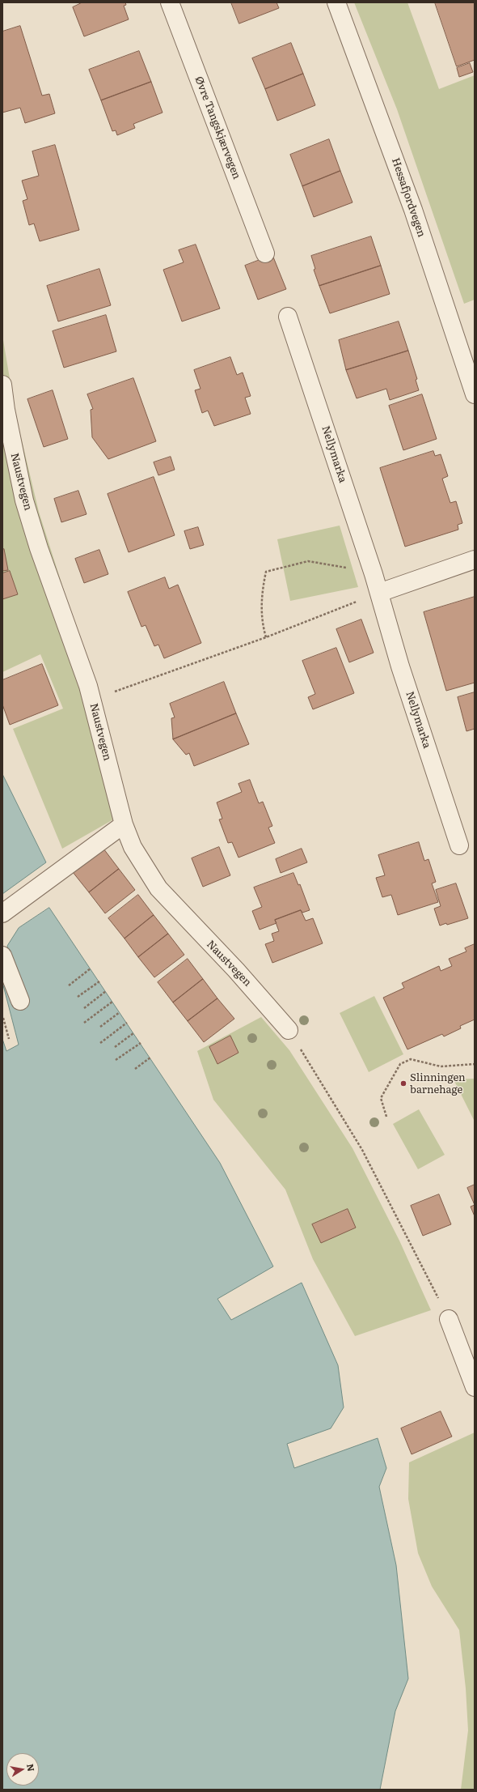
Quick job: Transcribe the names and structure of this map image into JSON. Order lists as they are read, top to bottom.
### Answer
{
  "streets": {
    "street": [
      "Øvre Tangskjærvegen",
      "Hessafjordvegen",
      "Nellymarka",
      "Naustvegen"
    ]
  },
  "places": ["Slinningen barnehage"],
  "north": "right"
}
